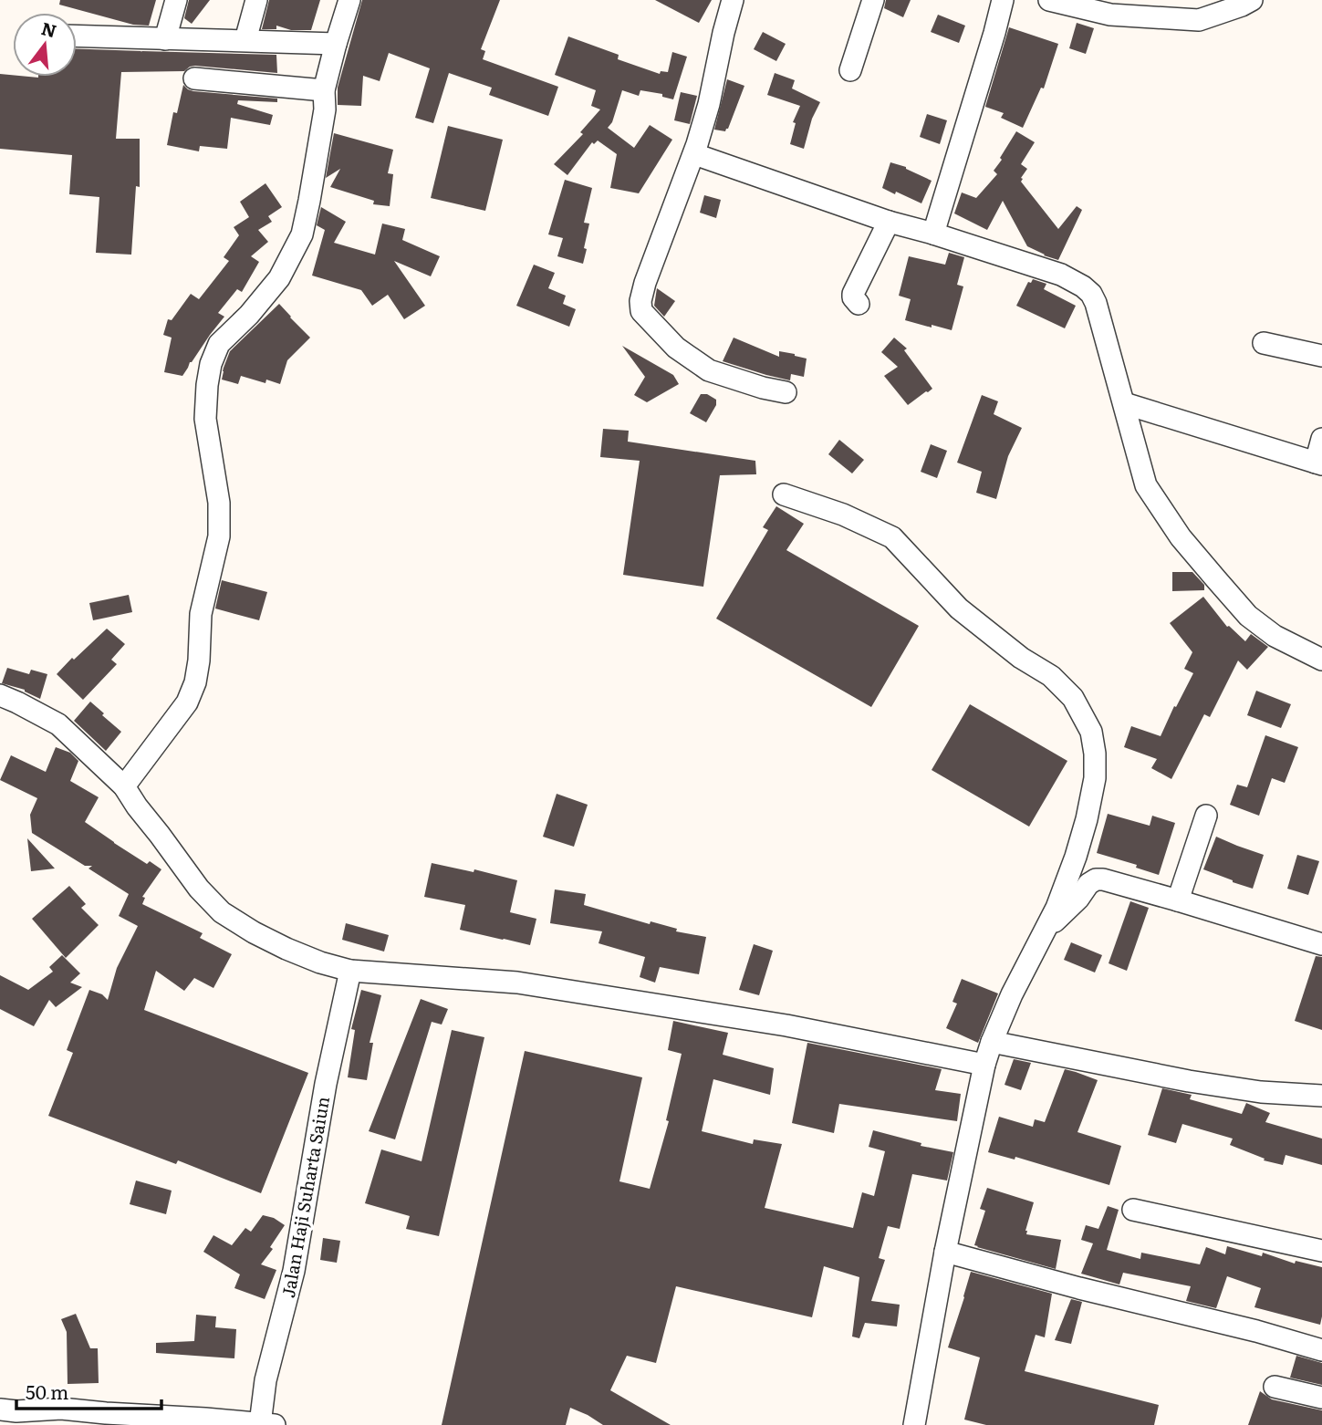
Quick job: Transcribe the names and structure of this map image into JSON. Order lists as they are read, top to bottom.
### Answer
{
  "streets": {
    "street": ["Jalan Haji Suharta Saiun"]
  },
  "scale_bar": "50 m",
  "north": "top"
}
